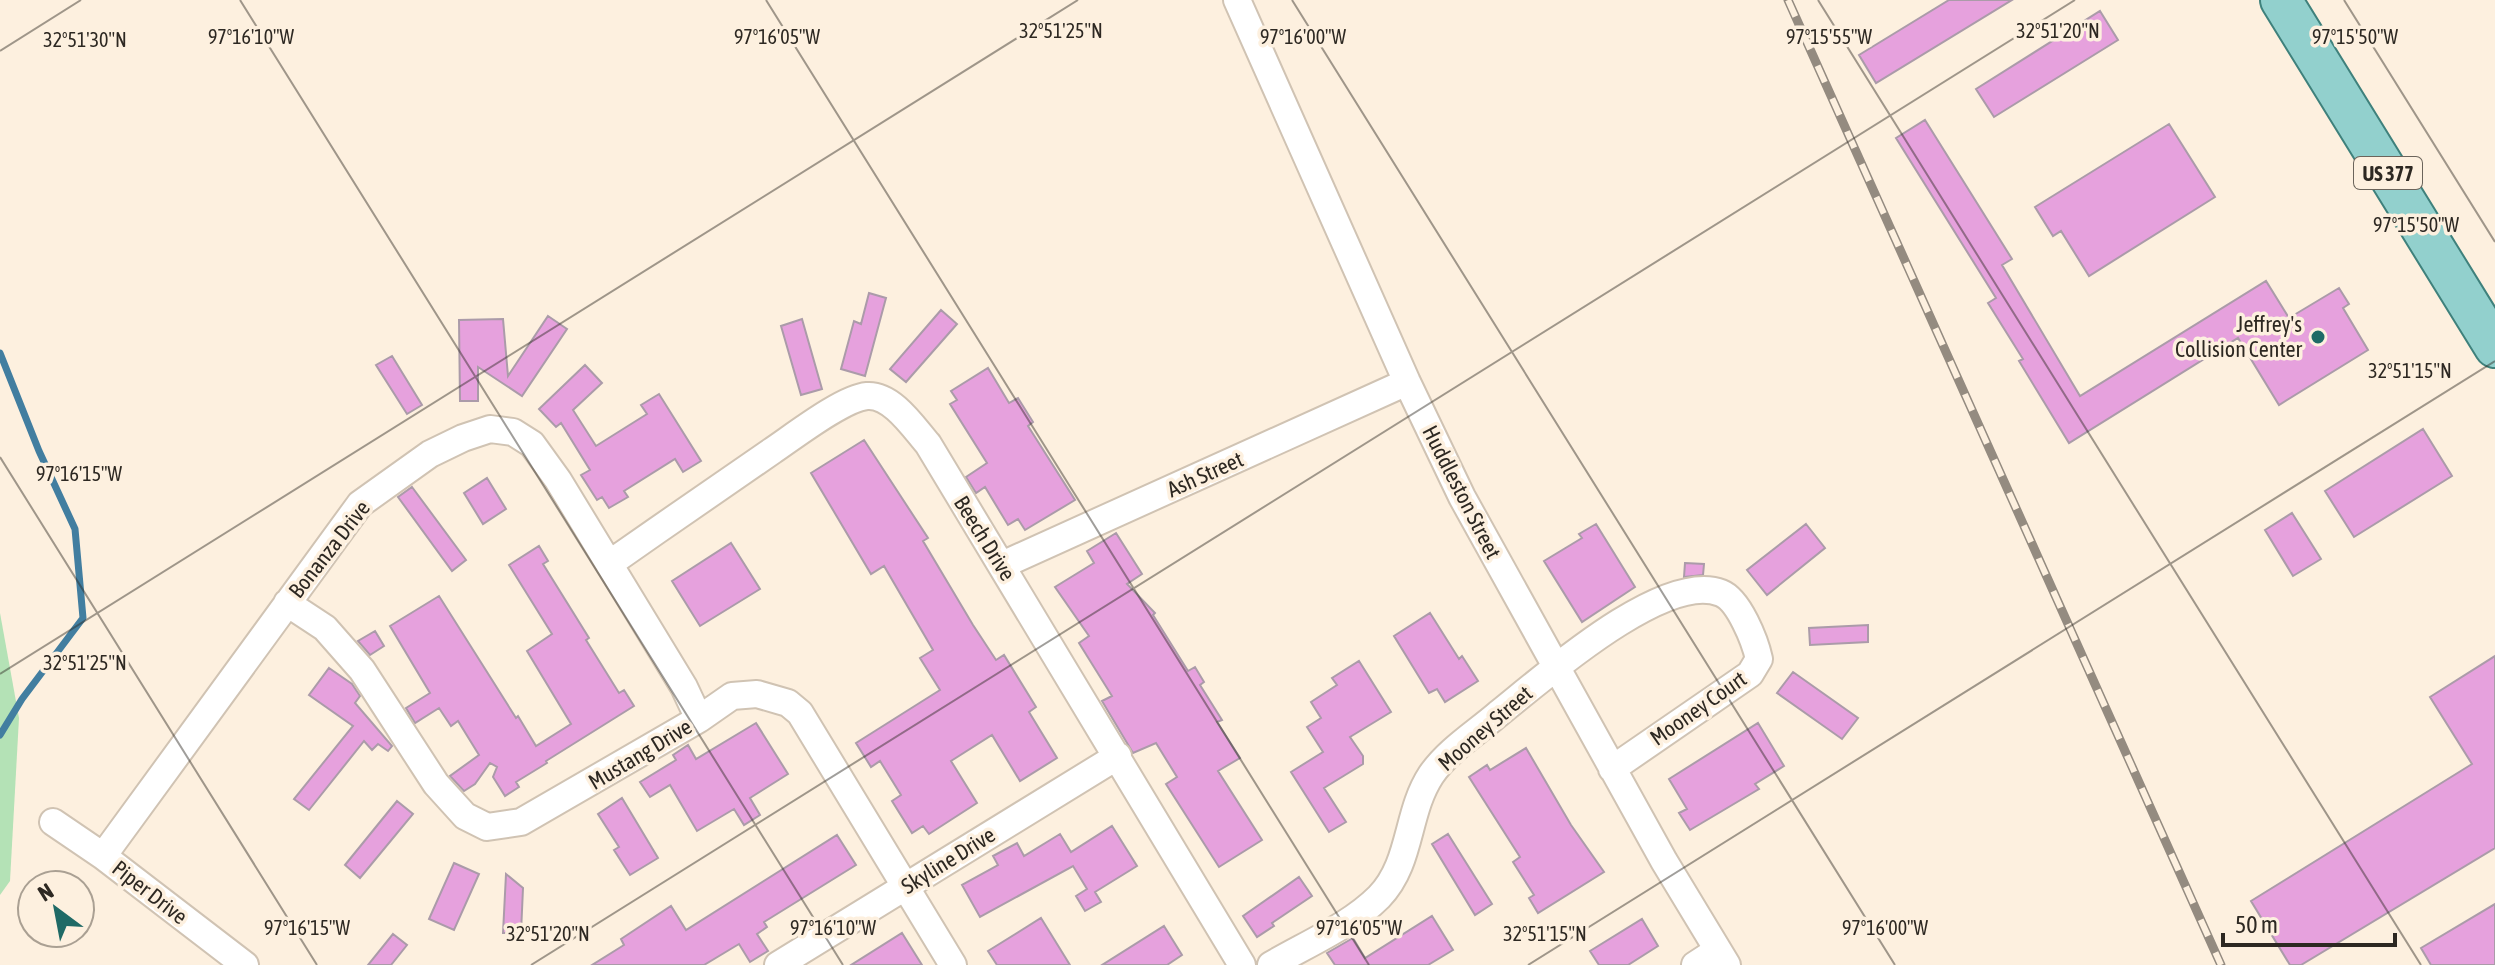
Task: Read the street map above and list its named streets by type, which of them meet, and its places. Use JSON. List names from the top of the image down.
{
  "streets": {
    "main road": ["US 377"],
    "street": [
      "Ash Street",
      "Huddleston Street",
      "Beech Drive",
      "Bonanza Drive",
      "Mooney Court",
      "Mooney Street",
      "Mustang Drive",
      "Skyline Drive",
      "Piper Drive"
    ]
  },
  "crossings": [
    ["Ash Street", "Huddleston Street"],
    ["Ash Street", "Beech Drive"],
    ["Huddleston Street", "Mooney Court"],
    ["Huddleston Street", "Mooney Street"],
    ["Beech Drive", "Bonanza Drive"],
    ["Beech Drive", "Skyline Drive"],
    ["Bonanza Drive", "Mustang Drive"],
    ["Bonanza Drive", "Piper Drive"],
    ["Mooney Court", "Mooney Street"],
    ["Mustang Drive", "Skyline Drive"]
  ],
  "places": ["Jeffrey's Collision Center"],
  "scale_bar": "50 m",
  "north": "top left",
  "coordinates": [
    "32°51'25\"N",
    "32°51'20\"N",
    "97°16'05\"W",
    "97°16'00\"W",
    "97°15'55\"W",
    "97°16'10\"W",
    "97°15'50\"W",
    "32°51'30\"N",
    "32°51'15\"N",
    "97°16'15\"W"
  ]
}
